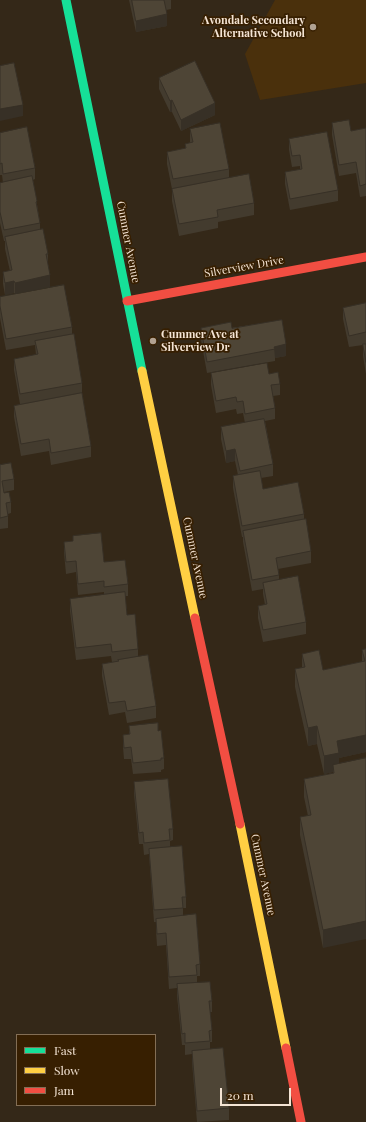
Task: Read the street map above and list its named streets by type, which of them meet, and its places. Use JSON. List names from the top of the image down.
{
  "streets": {
    "street": ["Cummer Avenue", "Silverview Drive"]
  },
  "crossings": [
    ["Cummer Avenue", "Silverview Drive"]
  ],
  "places": ["Avondale Secondary Alternative School", "Cummer Ave at Silverview Dr"],
  "legend": ["Fast", "Slow", "Jam"],
  "scale_bar": "20 m"
}
